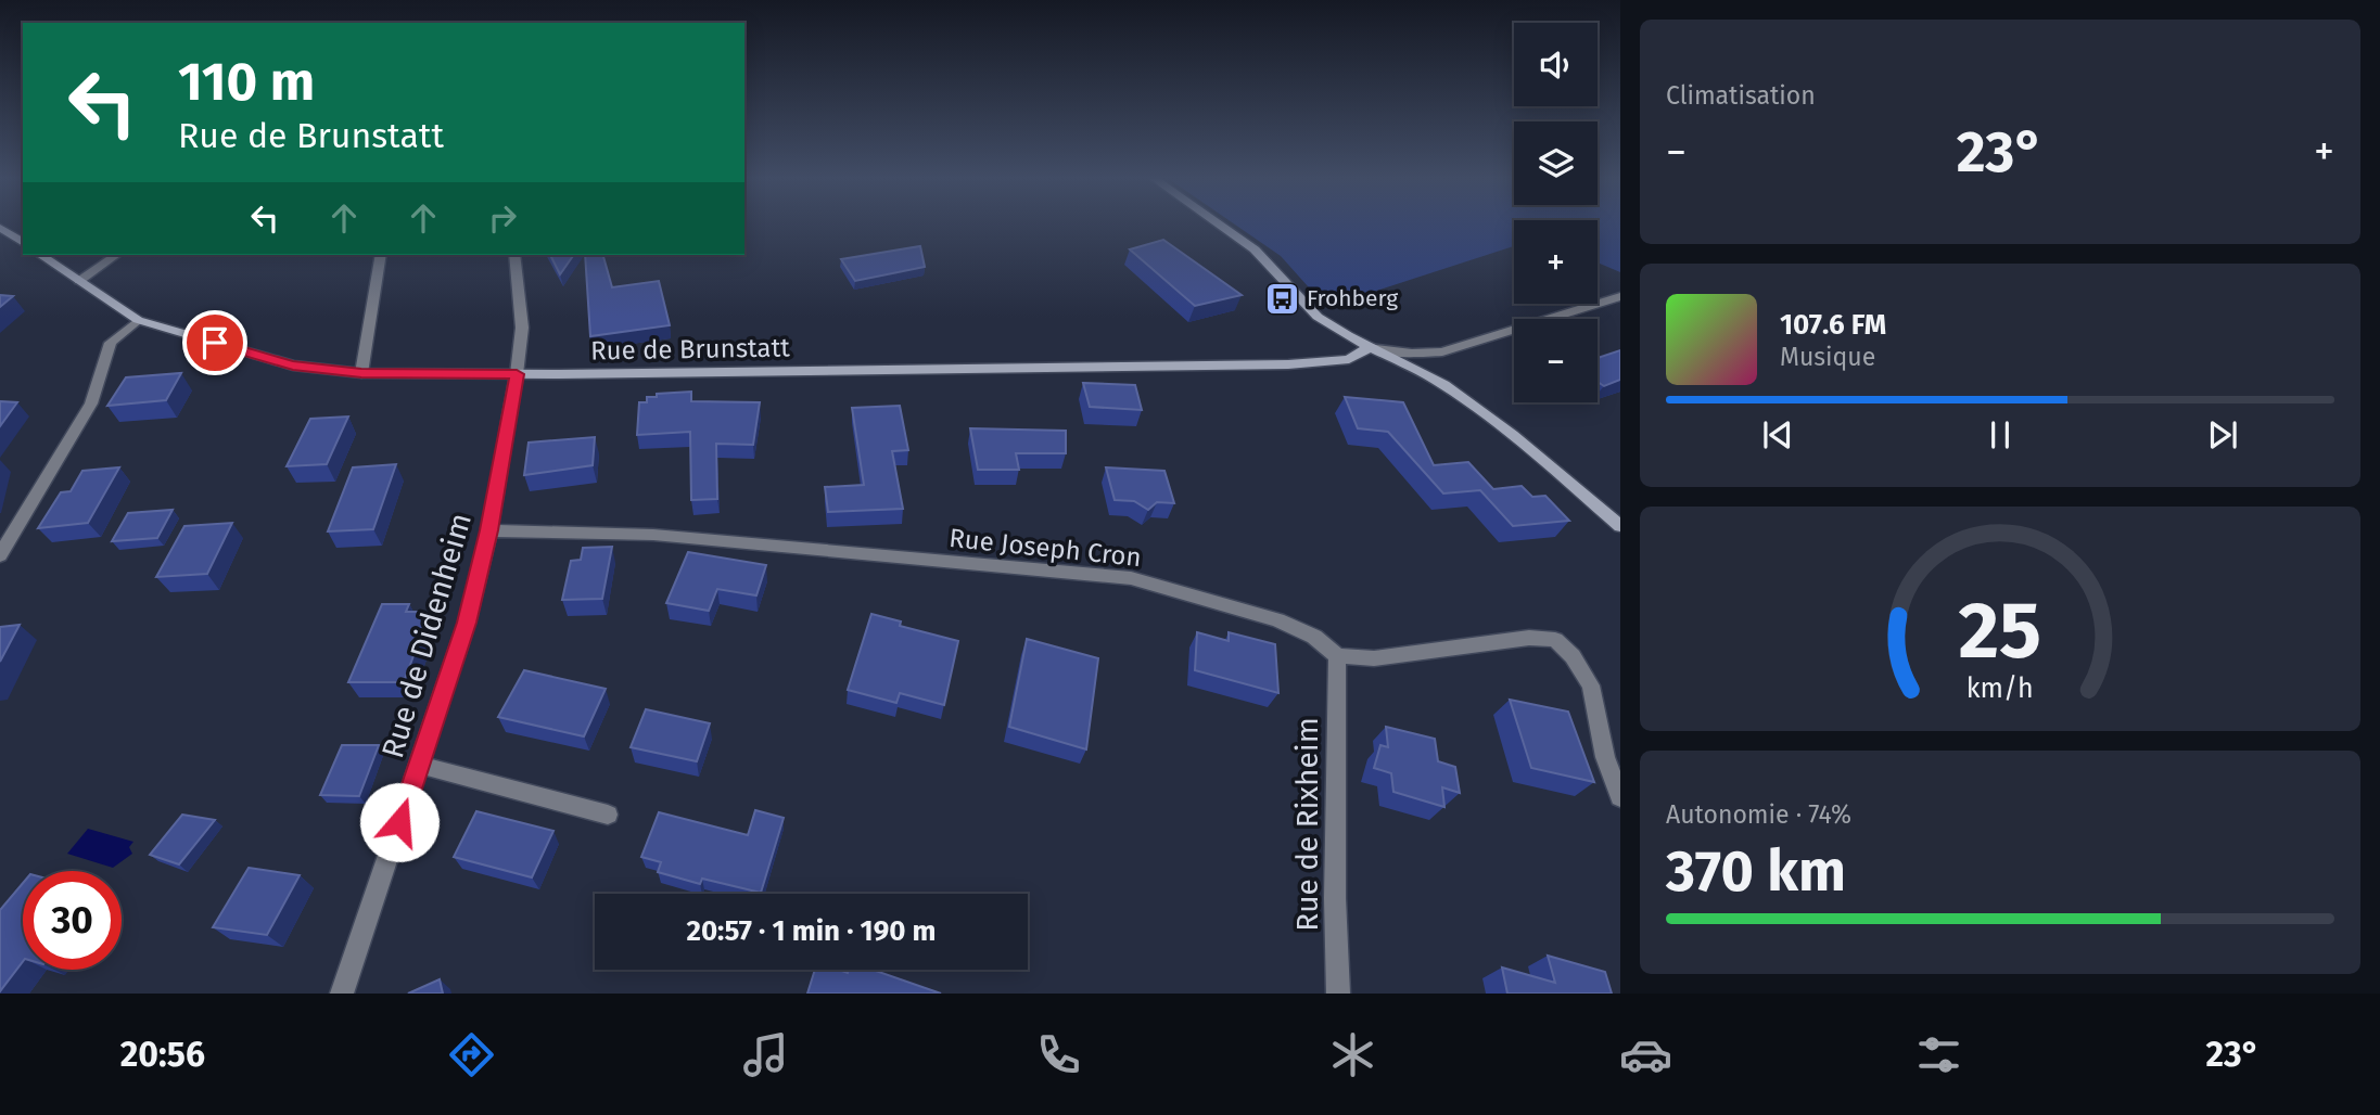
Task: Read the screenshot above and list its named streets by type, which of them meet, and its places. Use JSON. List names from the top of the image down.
{
  "streets": {
    "main road": ["Rue de Brunstatt"],
    "street": ["Rue Joseph Cron", "Rue de Didenheim", "Rue de Rixheim"]
  },
  "crossings": [
    ["Rue de Brunstatt", "Rue de Didenheim"],
    ["Rue Joseph Cron", "Rue de Didenheim"],
    ["Rue Joseph Cron", "Rue de Rixheim"]
  ],
  "places": {
    "bus stop": ["Frohberg"]
  },
  "page": {
    "tile": [
      "Climatisation",
      ["Autonomie · 74%", "370 km"]
    ],
    "map_buttons": ["+", "−"],
    "turn": ["110 m", "Rue de Brunstatt"],
    "heat": ["−", "23°", "+"],
    "song": ["107.6 FM", "Musique"],
    "limit": "30",
    "trip": "20:57 · 1 min · 190 m",
    "tabs": ["20:56", "23°"],
    "gauge": ["25", "km/h"]
  }
}
